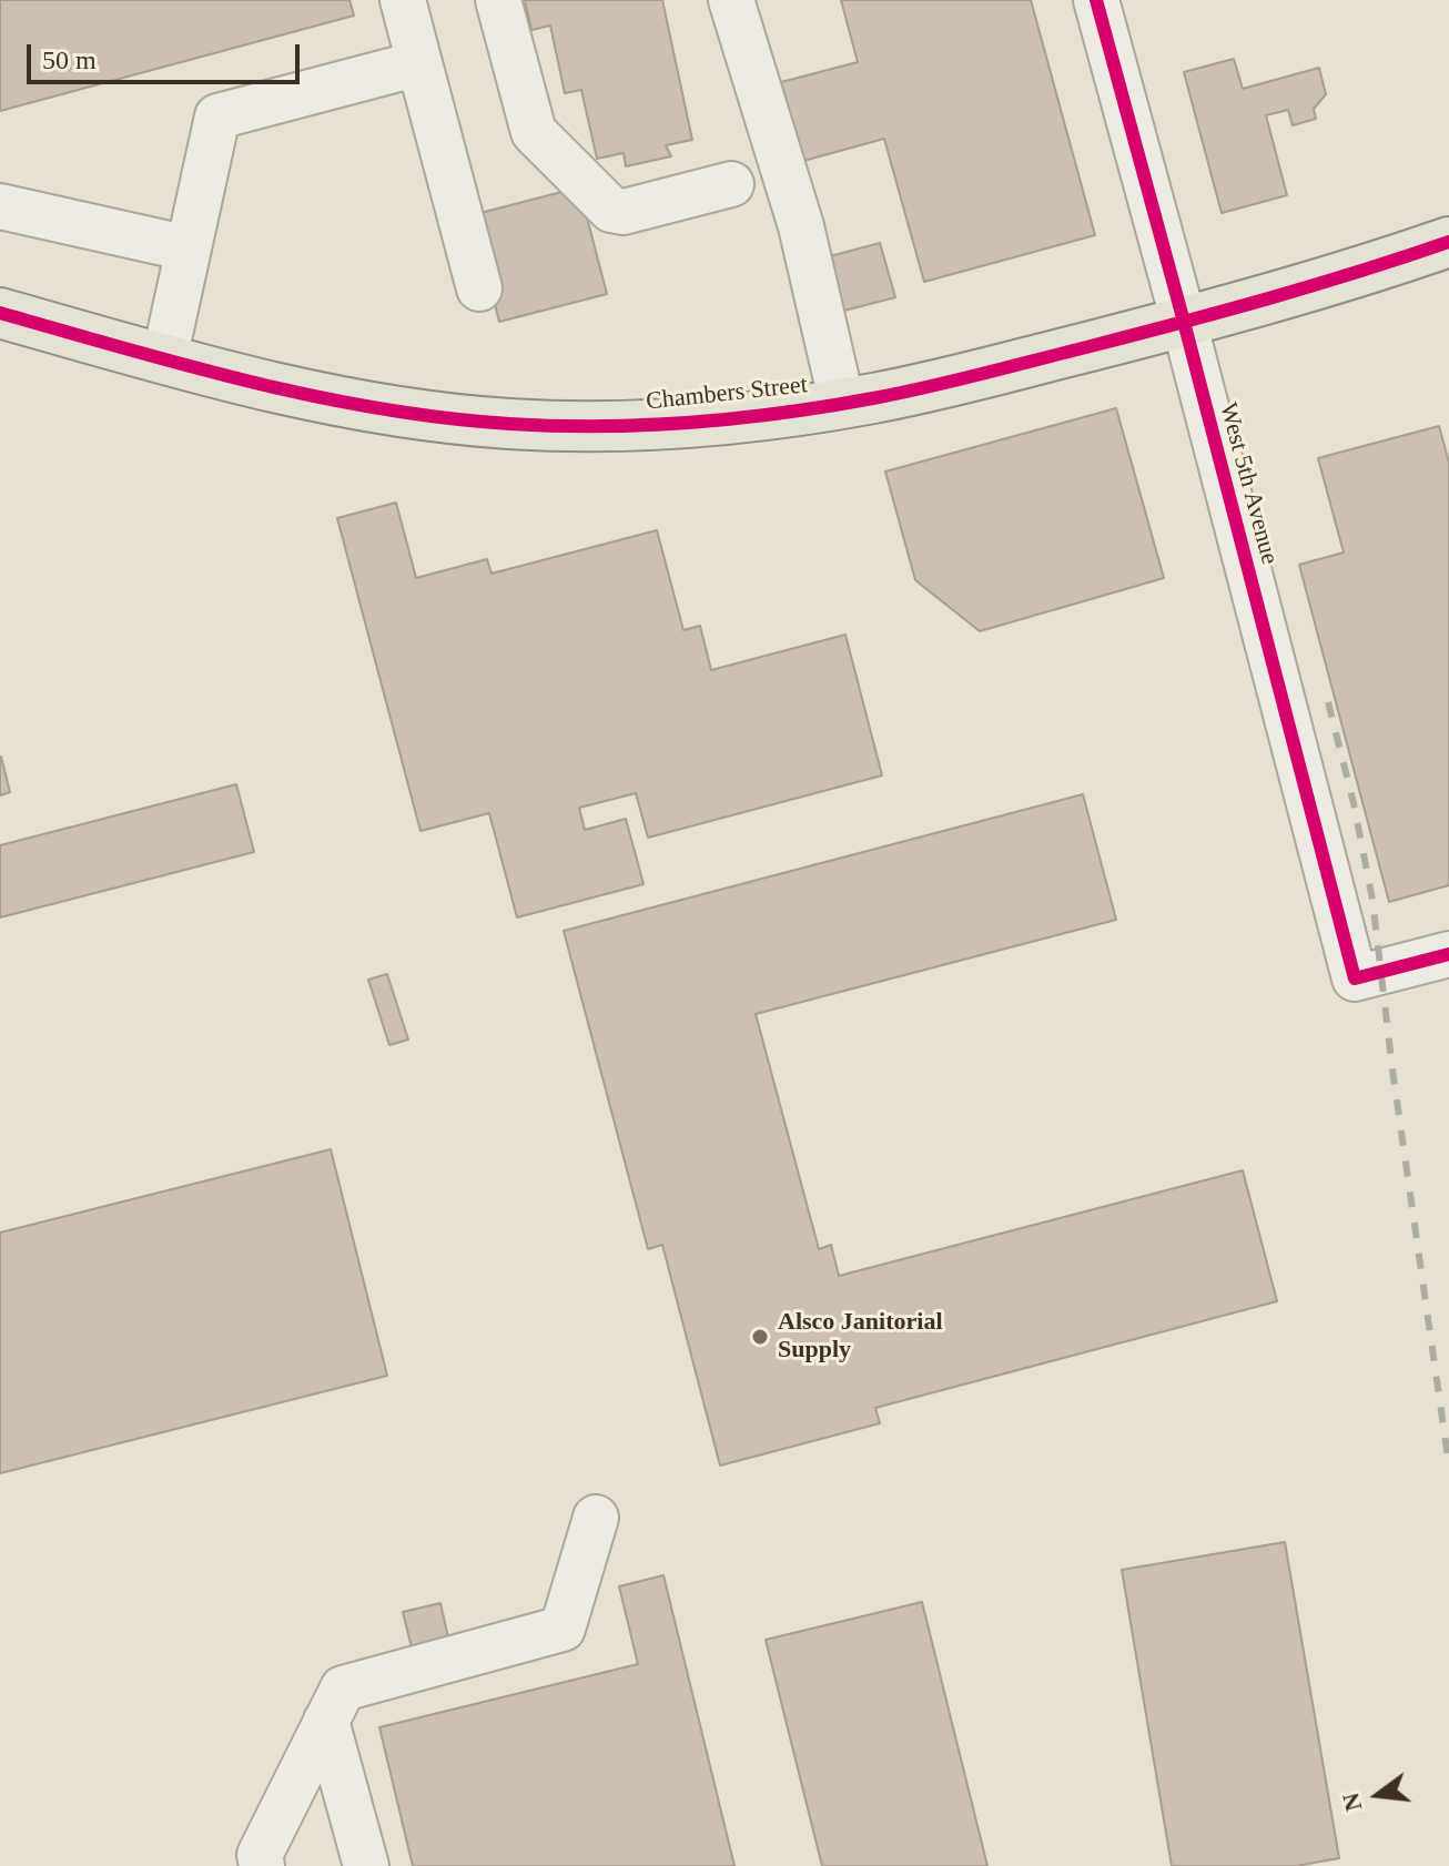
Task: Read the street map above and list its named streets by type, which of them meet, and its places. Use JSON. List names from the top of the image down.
{
  "streets": {
    "main road": ["Chambers Street"],
    "street": ["West 5th Avenue"]
  },
  "crossings": [
    ["Chambers Street", "West 5th Avenue"]
  ],
  "places": ["Alsco Janitorial Supply"],
  "scale_bar": "50 m",
  "north": "left"
}
